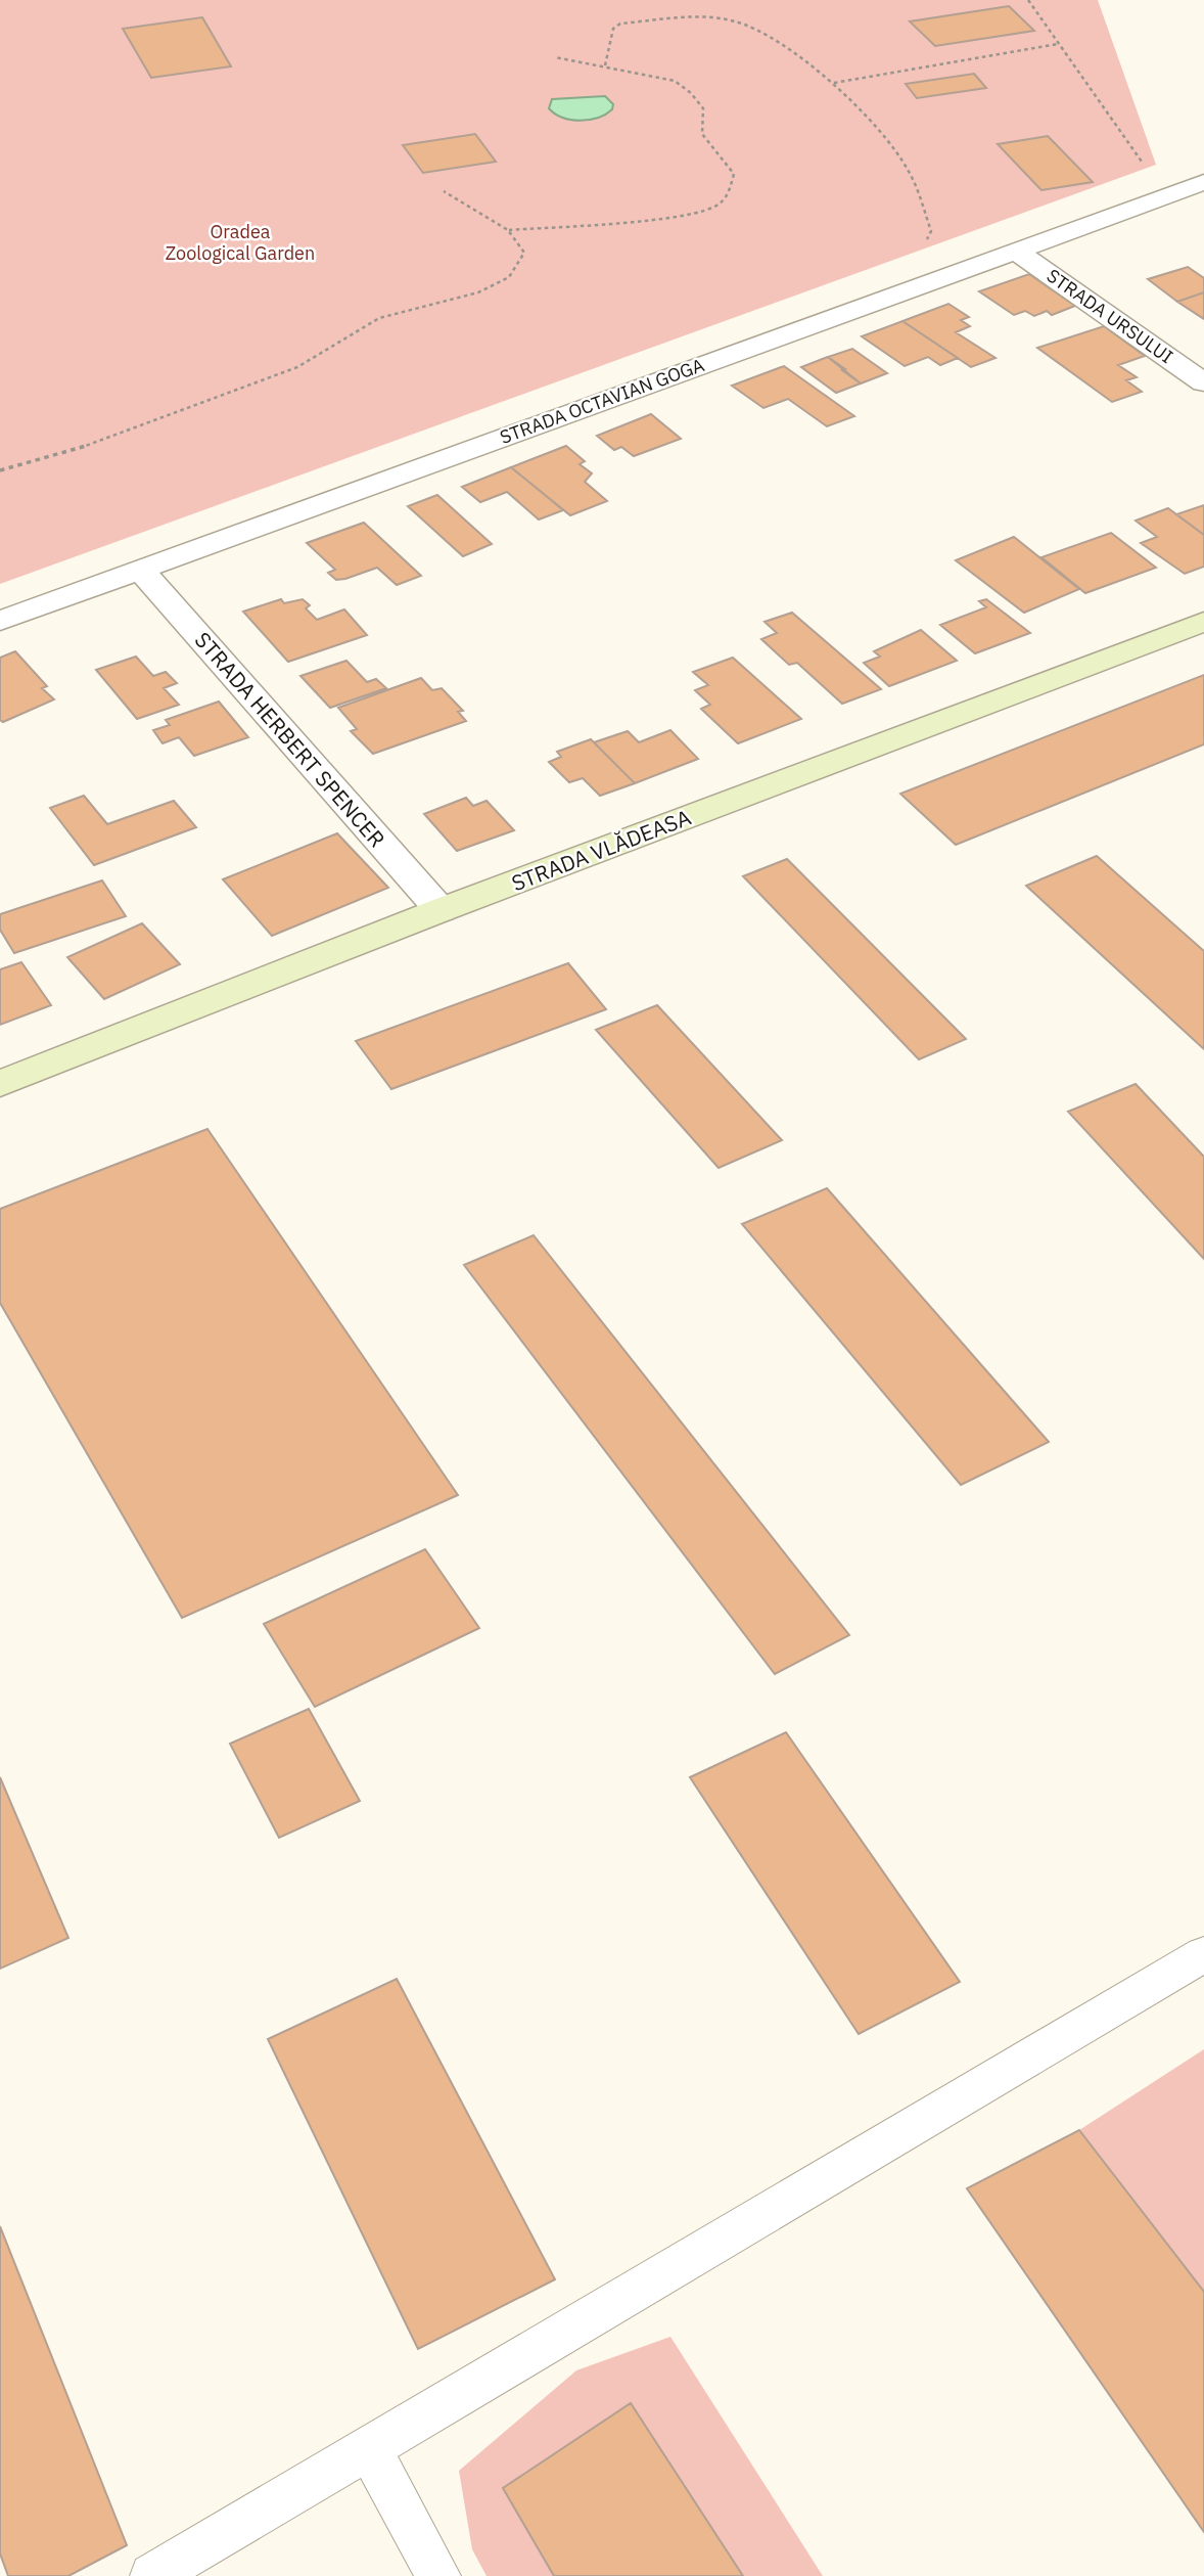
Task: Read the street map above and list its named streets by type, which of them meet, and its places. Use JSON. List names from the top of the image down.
{
  "streets": {
    "street": [
      "STRADA URSULUI",
      "STRADA OCTAVIAN GOGA",
      "STRADA HERBERT SPENCER",
      "STRADA VLĂDEASA"
    ]
  },
  "crossings": [
    ["STRADA URSULUI", "STRADA OCTAVIAN GOGA"],
    ["STRADA OCTAVIAN GOGA", "STRADA HERBERT SPENCER"],
    ["STRADA HERBERT SPENCER", "STRADA VLĂDEASA"]
  ],
  "parks": ["Oradea Zoological Garden"]
}
